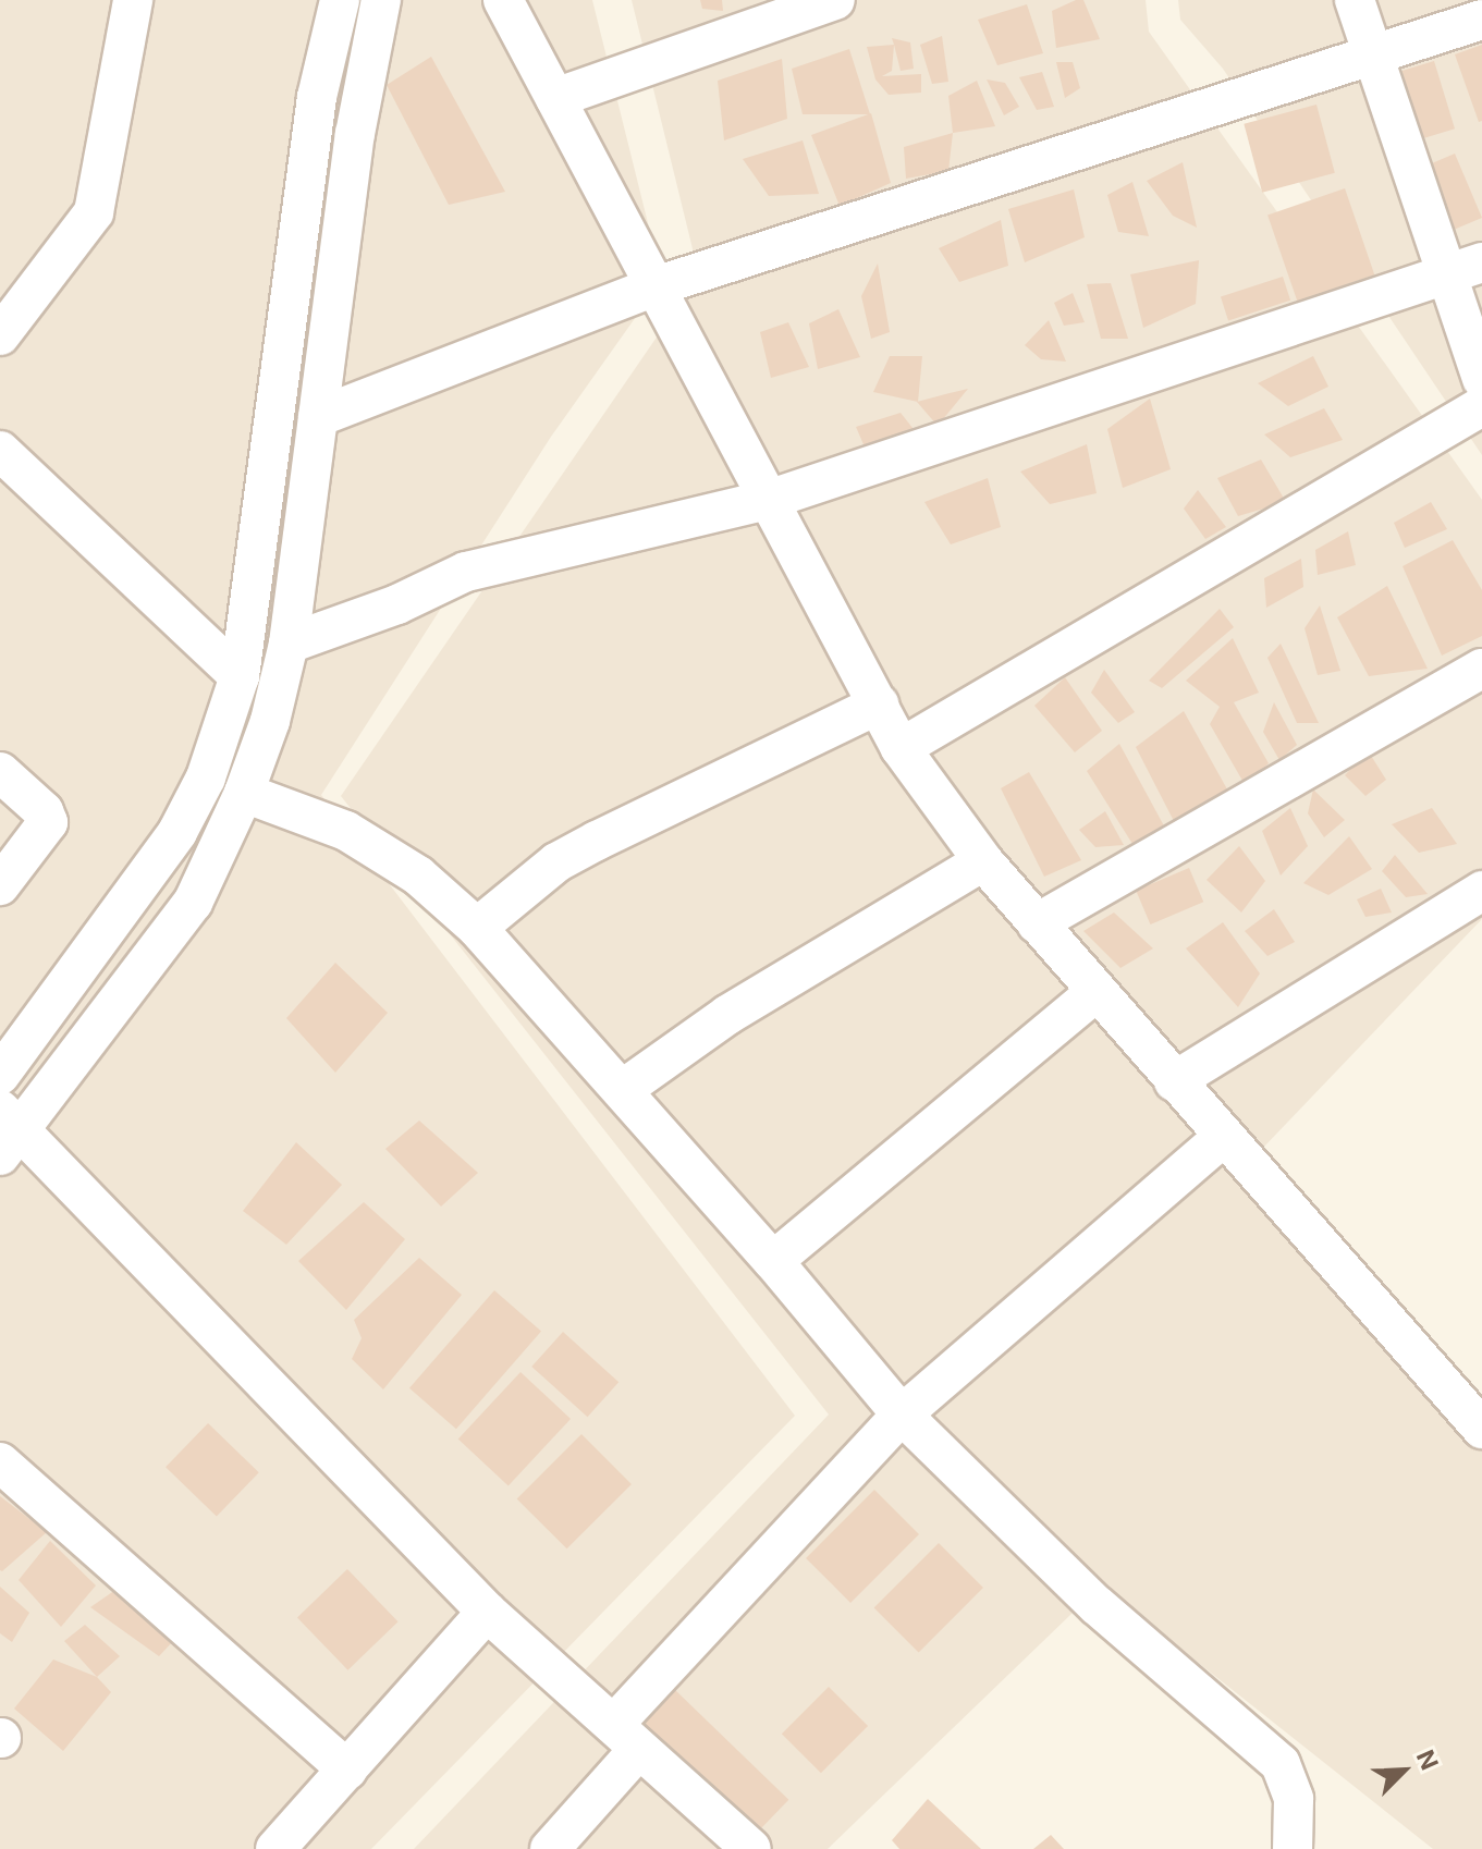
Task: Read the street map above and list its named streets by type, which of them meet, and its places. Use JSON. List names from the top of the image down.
{
  "north": "top right"
}
